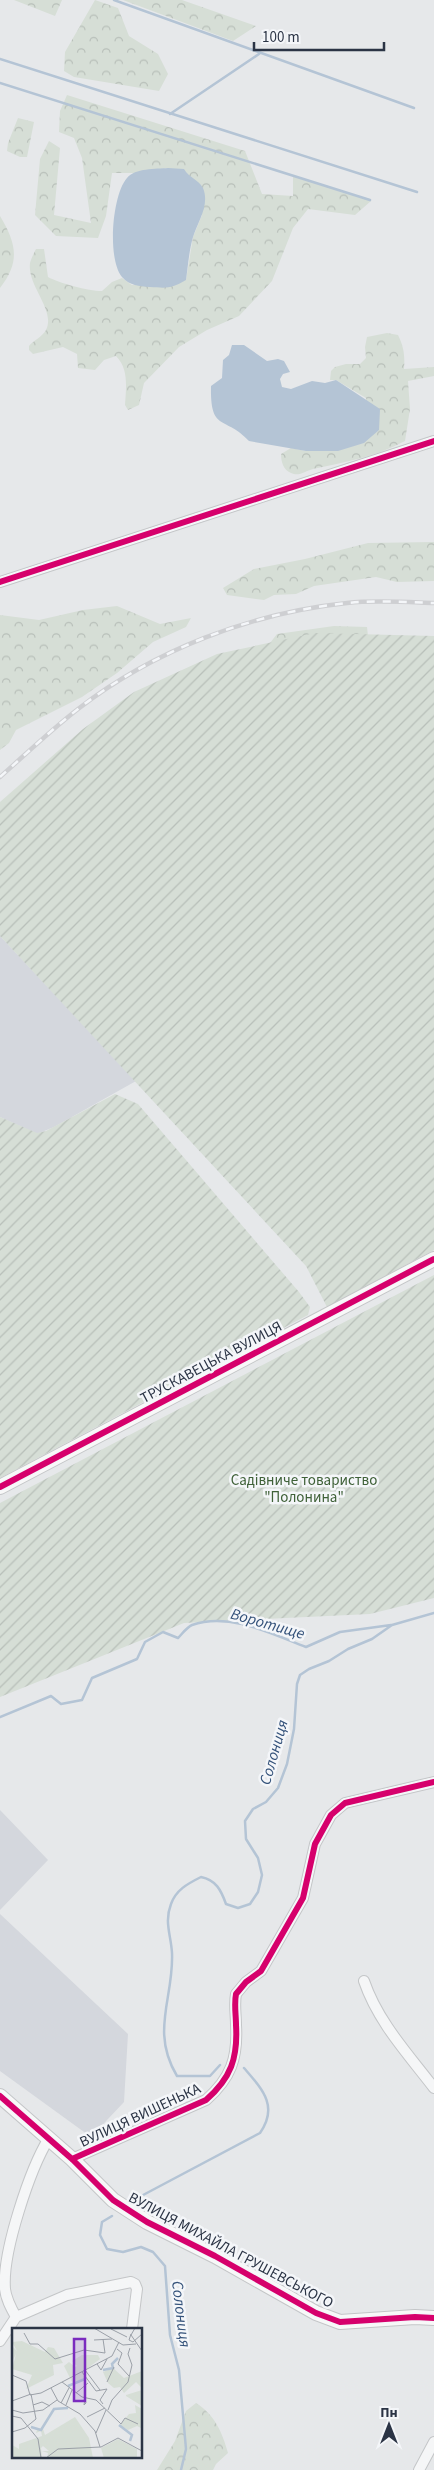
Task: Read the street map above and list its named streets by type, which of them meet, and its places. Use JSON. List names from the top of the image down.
{
  "streets": {
    "street": ["ТРУСКАВЕЦЬКА ВУЛИЦЯ", "ВУЛИЦЯ ВИШЕНЬКА", "ВУЛИЦЯ МИХАЙЛА ГРУШЕВСЬКОГО"]
  },
  "crossings": [
    ["ВУЛИЦЯ ВИШЕНЬКА", "ВУЛИЦЯ МИХАЙЛА ГРУШЕВСЬКОГО"]
  ],
  "water": ["Воротище", "Солониця"],
  "parks": ["Садівниче товариство \"Полонина\""],
  "scale_bar": "100 m",
  "north": "top"
}
